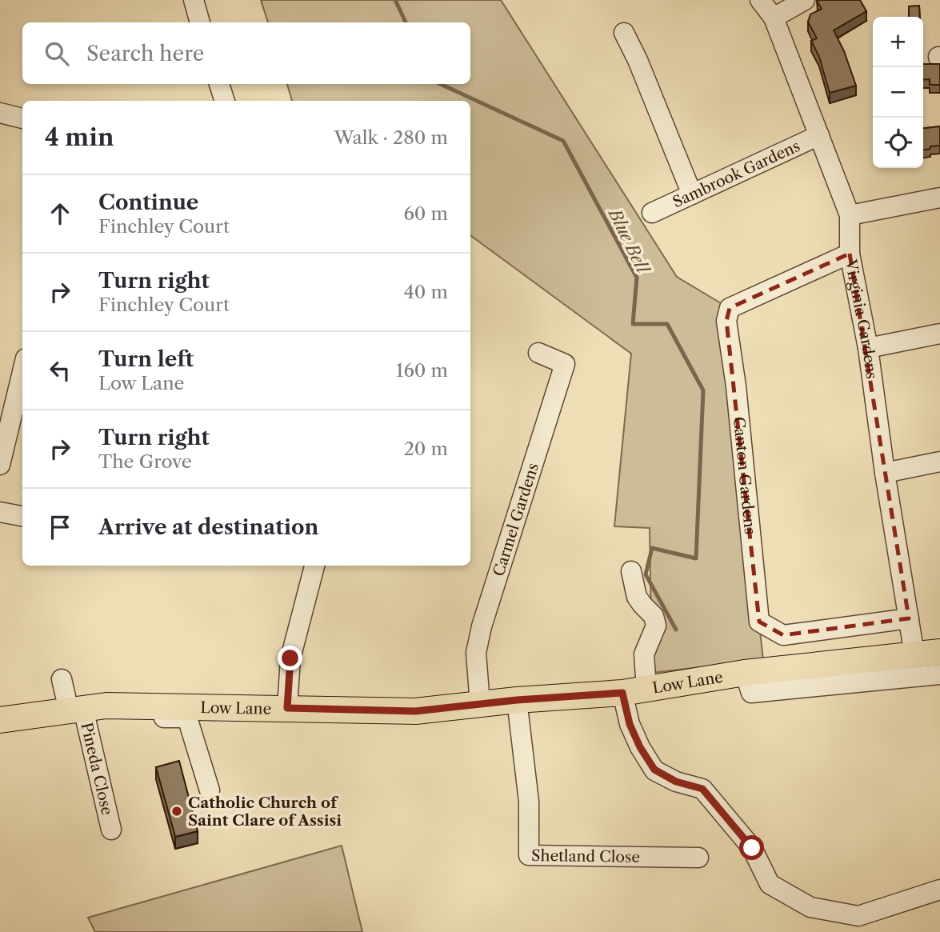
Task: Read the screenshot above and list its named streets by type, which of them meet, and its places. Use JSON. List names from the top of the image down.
{
  "streets": {
    "main road": ["Low Lane"],
    "street": [
      "Sambrook Gardens",
      "Virginia Gardens",
      "Canton Gardens",
      "Carmel Gardens",
      "Pineda Close",
      "Shetland Close"
    ]
  },
  "crossings": [
    ["Sambrook Gardens", "Virginia Gardens"],
    ["Virginia Gardens", "Canton Gardens"],
    ["Virginia Gardens", "Low Lane"],
    ["Carmel Gardens", "Low Lane"],
    ["Low Lane", "Pineda Close"],
    ["Low Lane", "Shetland Close"]
  ],
  "water": ["Blue Bell"],
  "places": ["Catholic Church of Saint Clare of Assisi"],
  "page": {
    "map_buttons": ["+", "−"],
    "search": "Search here",
    "heading": ["4 min", "Walk · 280 m"],
    "list": [
      ["Continue", "Finchley Court", "60 m"],
      ["Turn right", "Finchley Court", "40 m"],
      ["Turn left", "Low Lane", "160 m"],
      ["Turn right", "The Grove", "20 m"],
      "Arrive at destination"
    ]
  }
}
